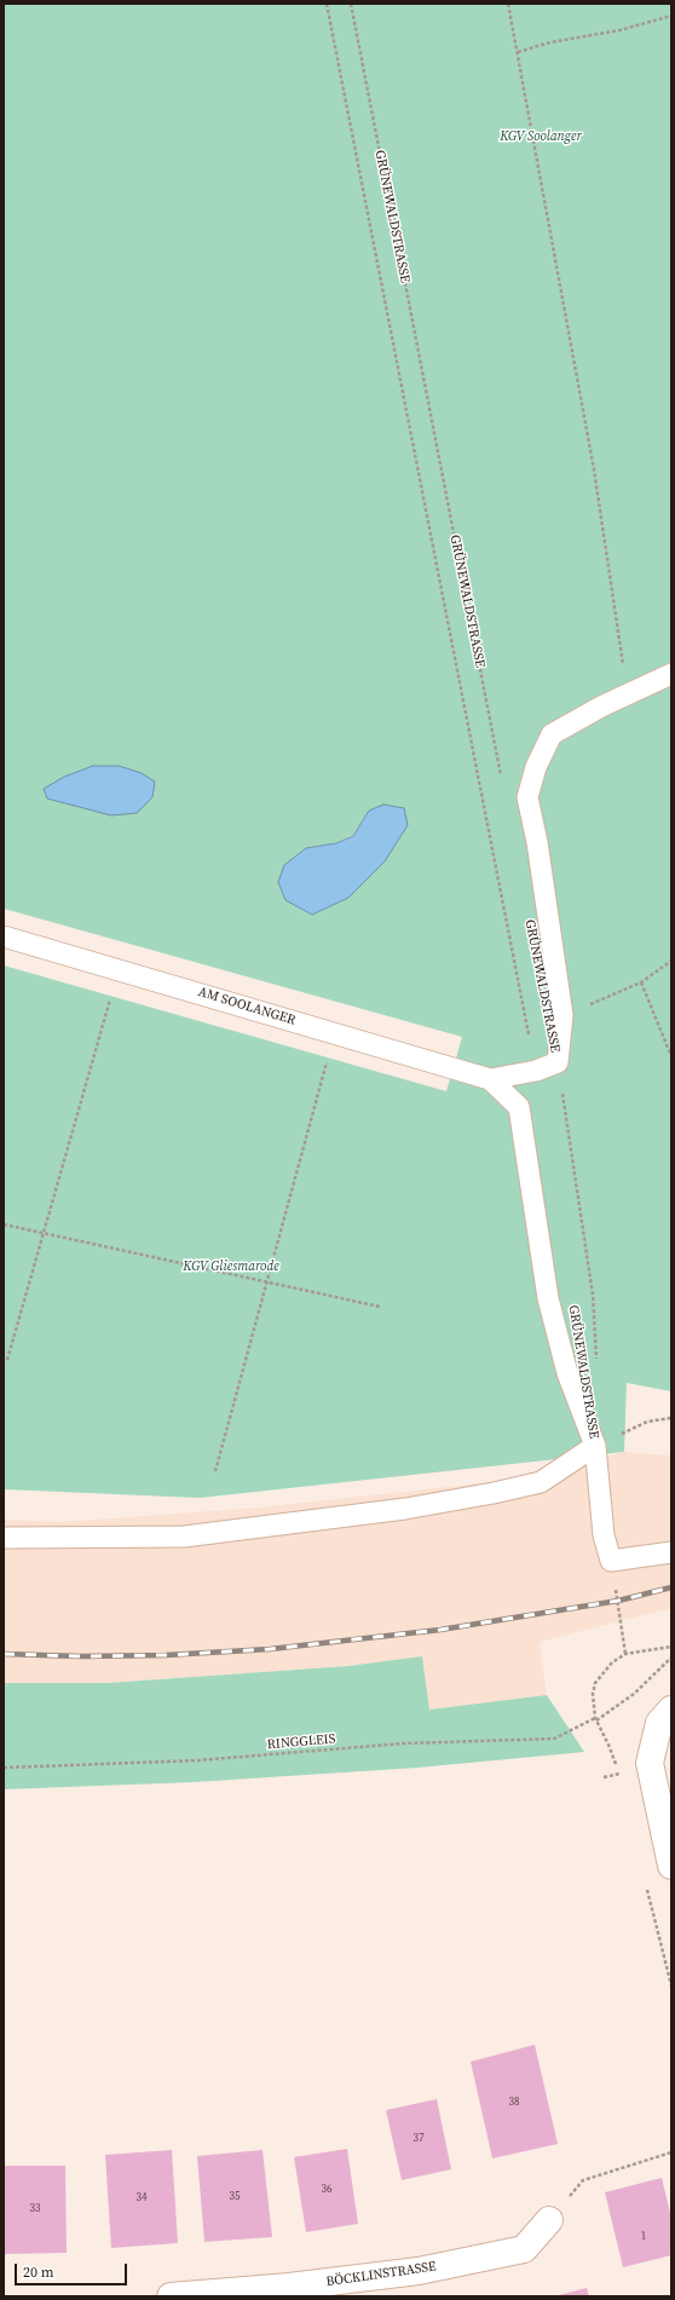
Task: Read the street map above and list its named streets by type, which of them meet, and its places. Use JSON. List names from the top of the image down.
{
  "streets": {
    "street": ["BÖCKLINSTRASSE"],
    "lane": ["AM SOOLANGER"],
    "path": ["GRÜNEWALDSTRASSE", "RINGGLEIS"]
  },
  "parks": ["KGV Soolanger", "KGV Gliesmarode"],
  "house_numbers": [
    "38",
    "37",
    "36",
    "35",
    "34",
    "33",
    "1"
  ],
  "scale_bar": "20 m"
}
